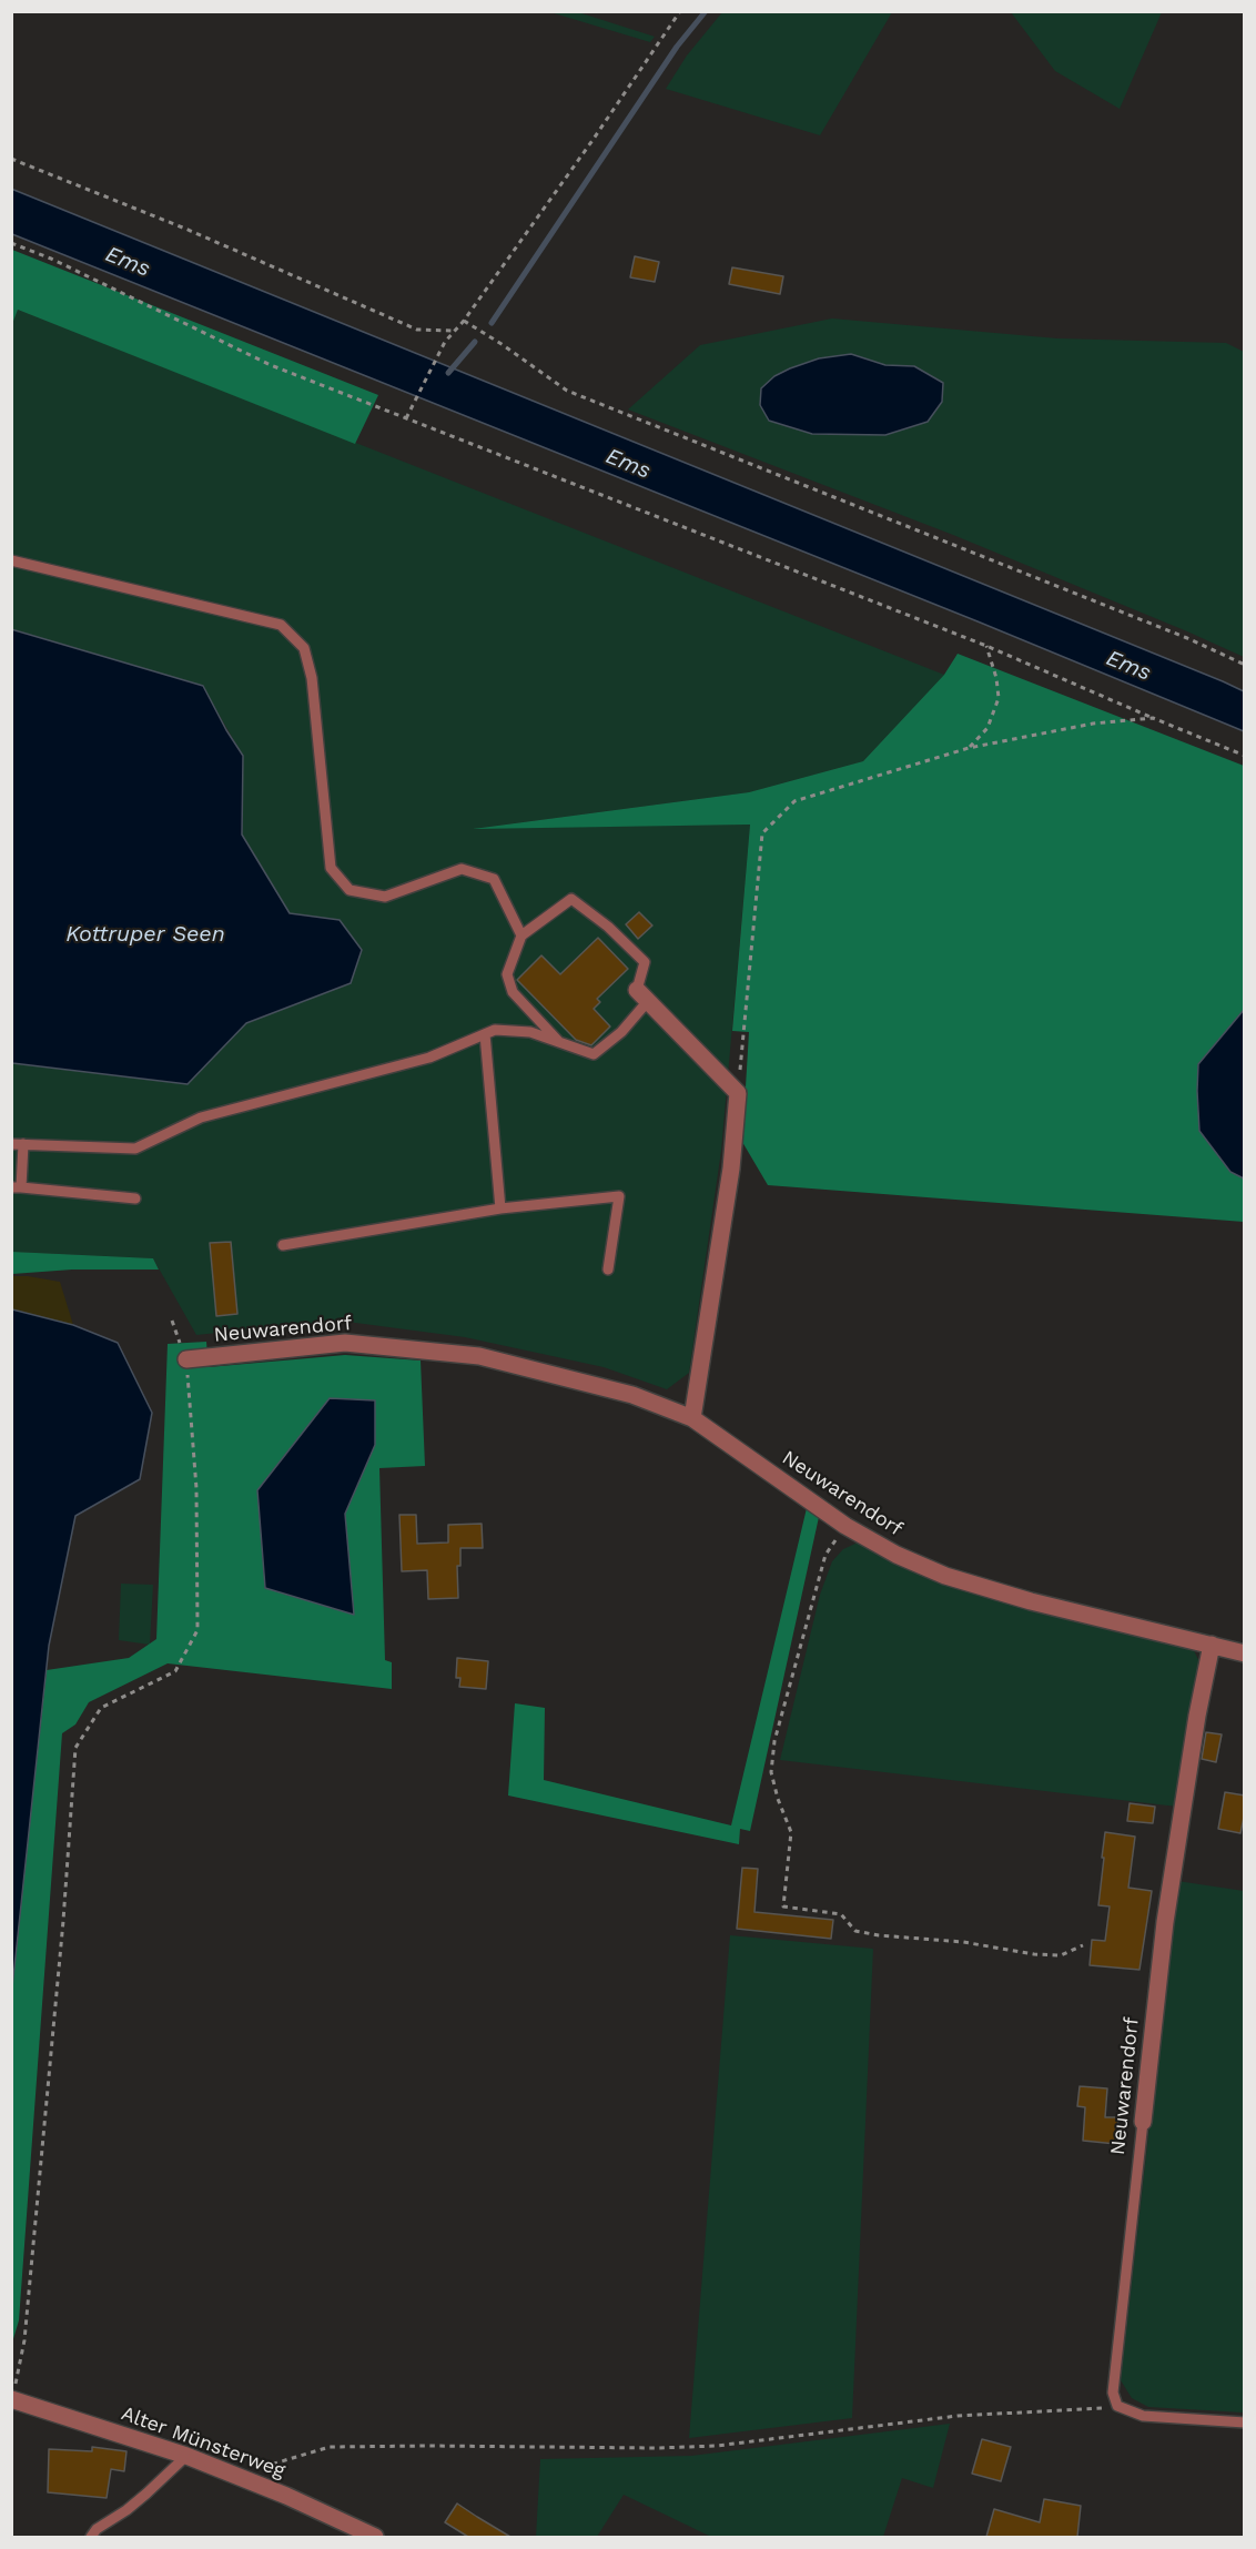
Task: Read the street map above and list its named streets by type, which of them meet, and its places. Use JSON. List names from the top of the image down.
{
  "streets": {
    "street": ["Neuwarendorf", "Alter Münsterweg"]
  },
  "water": ["Ems", "Kottruper Seen"]
}
